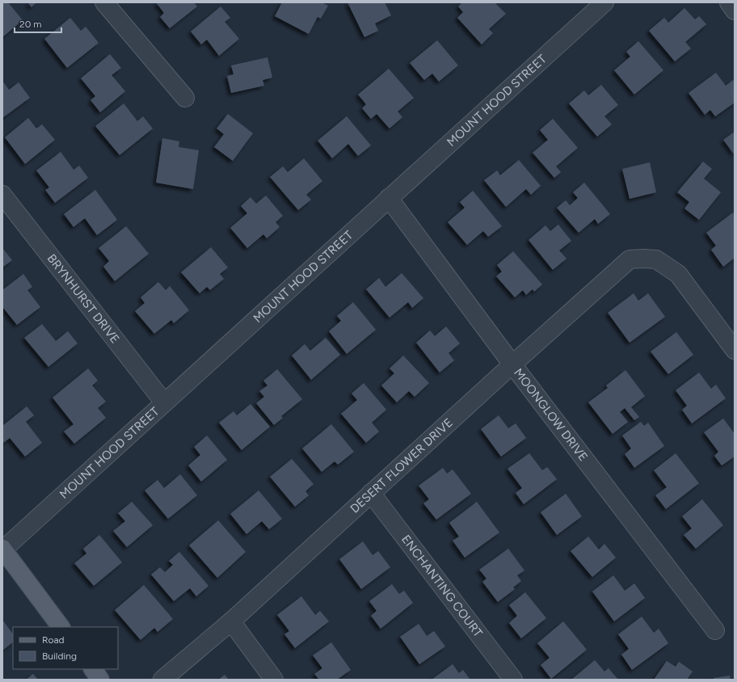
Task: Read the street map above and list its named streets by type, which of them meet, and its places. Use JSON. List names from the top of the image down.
{
  "streets": {
    "street": [
      "MOUNT HOOD STREET",
      "BRYNHURST DRIVE",
      "MOONGLOW DRIVE",
      "DESERT FLOWER DRIVE",
      "ENCHANTING COURT"
    ]
  },
  "crossings": [
    ["MOUNT HOOD STREET", "BRYNHURST DRIVE"],
    ["MOUNT HOOD STREET", "MOONGLOW DRIVE"],
    ["MOONGLOW DRIVE", "DESERT FLOWER DRIVE"],
    ["DESERT FLOWER DRIVE", "ENCHANTING COURT"]
  ],
  "legend": ["Road", "Building"],
  "scale_bar": "20 m"
}
